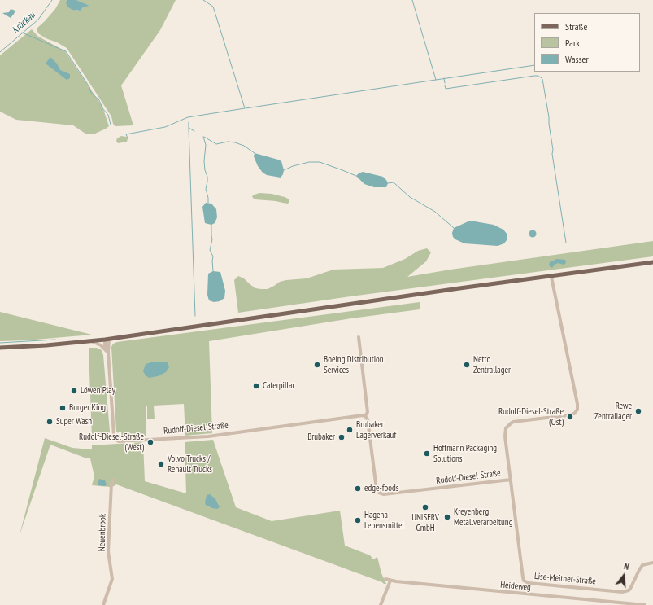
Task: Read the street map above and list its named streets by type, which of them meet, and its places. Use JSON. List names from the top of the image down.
{
  "streets": {
    "street": [
      "Rudolf-Diesel-Straße",
      "Neuenbrook",
      "Lise-Meitner-Straße",
      "Heideweg"
    ]
  },
  "crossings": [
    ["Rudolf-Diesel-Straße", "Lise-Meitner-Straße"]
  ],
  "water": ["Krückau"],
  "places": [
    "Boeing Distribution Services",
    "Netto Zentrallager",
    "Caterpillar",
    "Löwen Play",
    "Burger King",
    "Rewe Zentrallager",
    "Rudolf-Diesel-Straße (Ost)",
    "Super Wash",
    "Brubaker Lagerverkauf",
    "Brubaker",
    "Rudolf-Diesel-Straße (West)",
    "Hoffmann Packaging Solutions",
    "Volvo Trucks / Renault Trucks",
    "edge-foods",
    "UNISERV GmbH",
    "Kreyenberg Metallverarbeitung",
    "Hagena Lebensmittel"
  ],
  "legend": ["Straße", "Park", "Wasser"],
  "north": "top"
}
